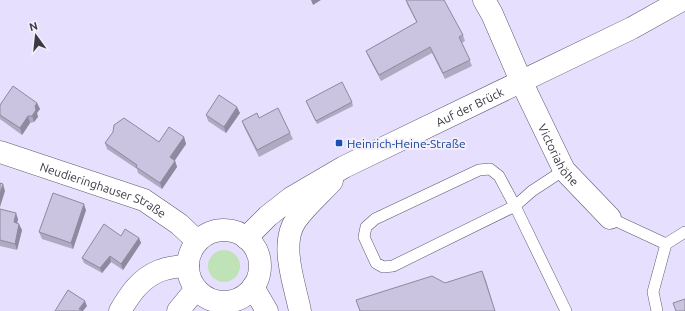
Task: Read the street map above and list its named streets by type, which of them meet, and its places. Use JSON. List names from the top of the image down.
{
  "streets": {
    "main road": ["Auf der Brück", "Victoriahöhe", "Neudieringhauser Straße"]
  },
  "crossings": [
    ["Auf der Brück", "Victoriahöhe"],
    ["Auf der Brück", "Neudieringhauser Straße"]
  ],
  "places": {
    "transit": ["Heinrich-Heine-Straße"]
  },
  "north": "top"
}
